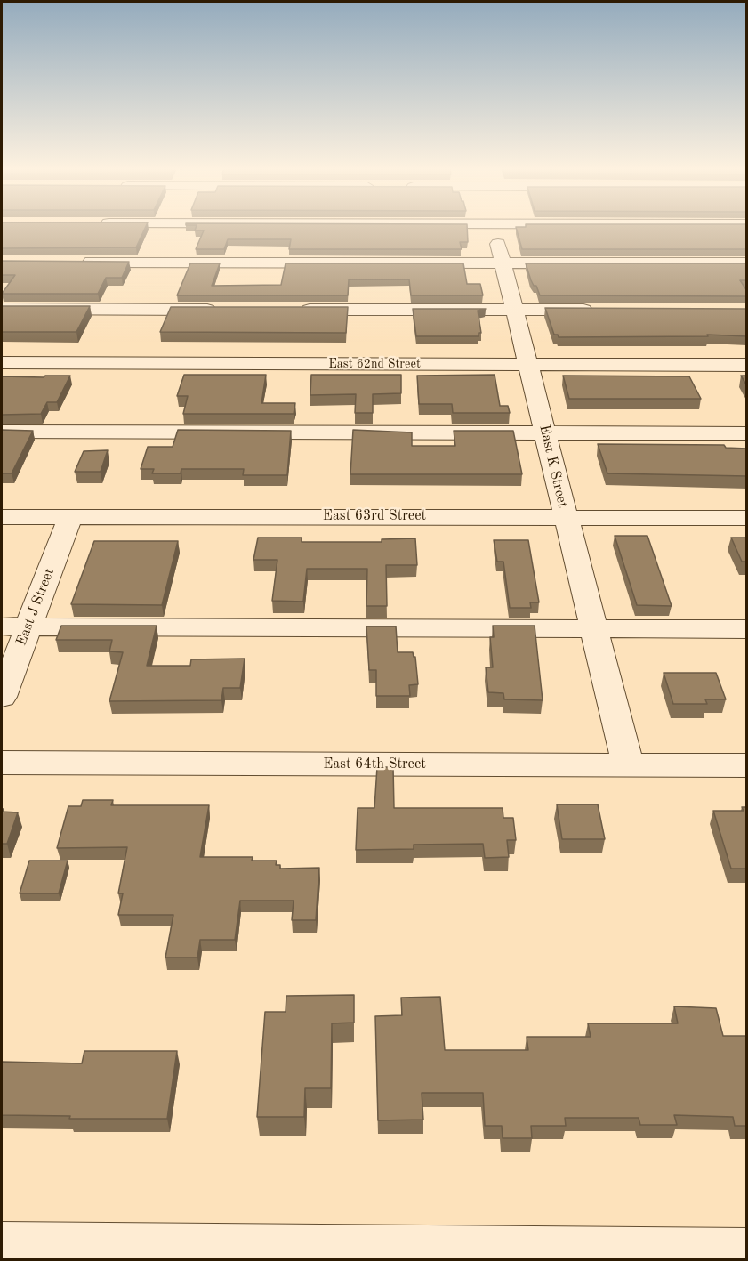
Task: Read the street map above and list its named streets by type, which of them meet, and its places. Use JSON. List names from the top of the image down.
{
  "streets": {
    "street": [
      "East 62nd Street",
      "East K Street",
      "East 63rd Street",
      "East J Street",
      "East 64th Street"
    ]
  },
  "crossings": [
    ["East 62nd Street", "East K Street"],
    ["East K Street", "East 63rd Street"],
    ["East K Street", "East 64th Street"],
    ["East 63rd Street", "East J Street"]
  ]
}
